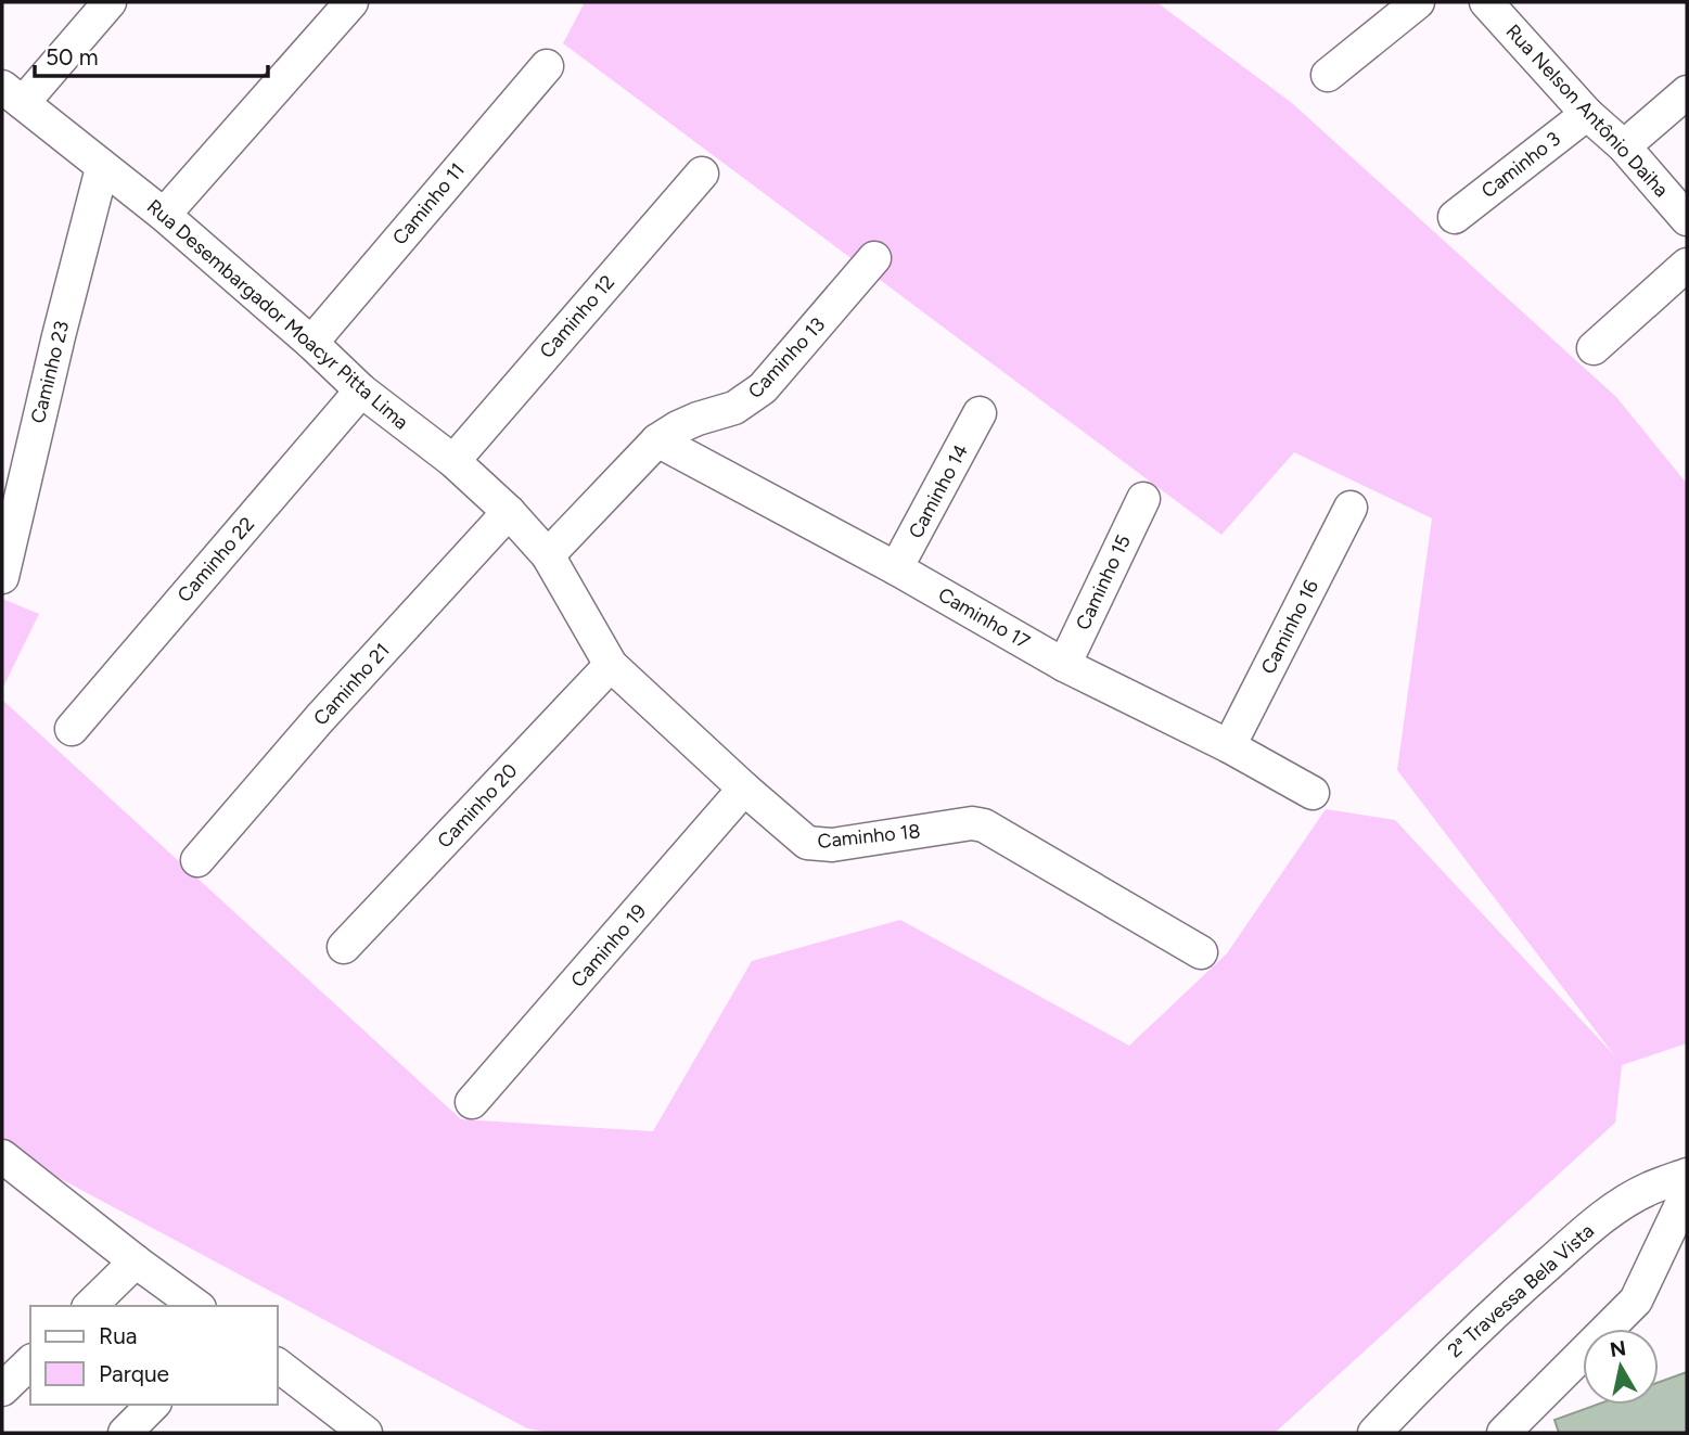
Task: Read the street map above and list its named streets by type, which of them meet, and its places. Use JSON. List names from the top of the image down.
{
  "streets": {
    "street": [
      "Rua Nelson Antônio Daiha",
      "Caminho 3",
      "Caminho 11",
      "Rua Desembargador Moacyr Pitta Lima",
      "Caminho 12",
      "Caminho 13",
      "Caminho 23",
      "Caminho 14",
      "Caminho 22",
      "Caminho 15",
      "Caminho 17",
      "Caminho 16",
      "Caminho 21",
      "Caminho 20",
      "Caminho 18",
      "Caminho 19",
      "2ª Travessa Bela Vista"
    ]
  },
  "crossings": [
    ["Rua Nelson Antônio Daiha", "Caminho 3"],
    ["Caminho 11", "Rua Desembargador Moacyr Pitta Lima"],
    ["Rua Desembargador Moacyr Pitta Lima", "Caminho 12"],
    ["Rua Desembargador Moacyr Pitta Lima", "Caminho 13"],
    ["Rua Desembargador Moacyr Pitta Lima", "Caminho 23"],
    ["Rua Desembargador Moacyr Pitta Lima", "Caminho 22"],
    ["Rua Desembargador Moacyr Pitta Lima", "Caminho 21"],
    ["Rua Desembargador Moacyr Pitta Lima", "Caminho 18"],
    ["Caminho 13", "Caminho 17"],
    ["Caminho 14", "Caminho 17"],
    ["Caminho 15", "Caminho 17"],
    ["Caminho 17", "Caminho 16"],
    ["Caminho 20", "Caminho 18"],
    ["Caminho 18", "Caminho 19"]
  ],
  "legend": ["Rua", "Parque"],
  "scale_bar": "50 m",
  "north": "top"
}
